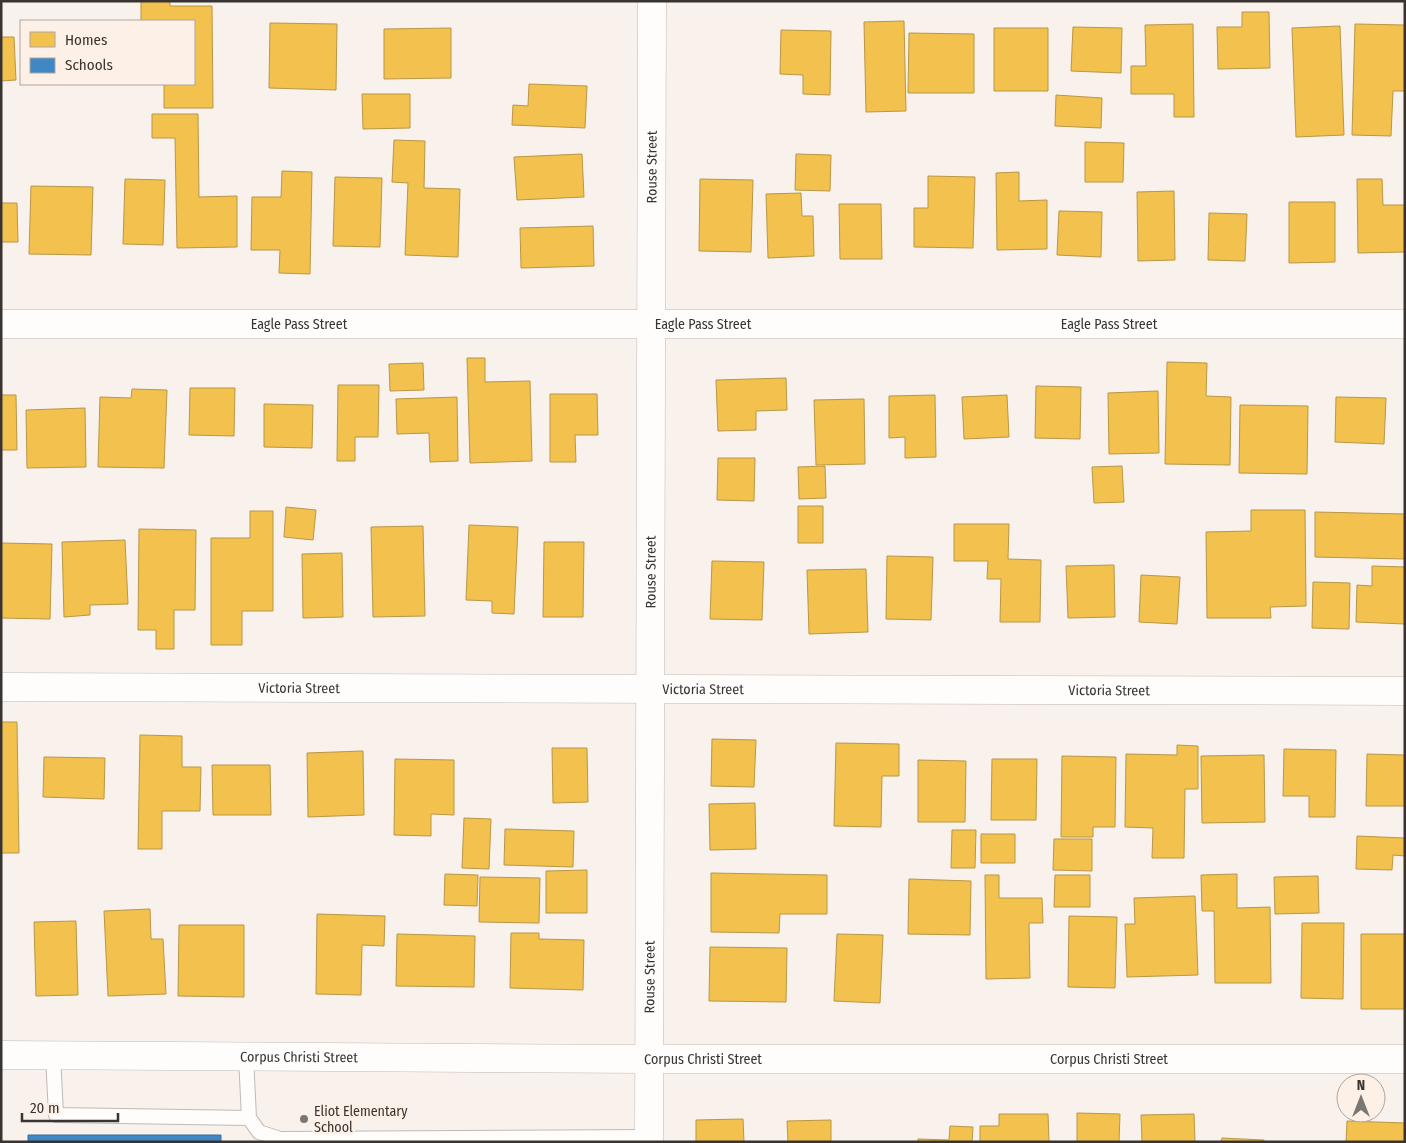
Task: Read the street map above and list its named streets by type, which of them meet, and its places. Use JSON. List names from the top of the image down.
{
  "streets": {
    "street": [
      "Rouse Street",
      "Eagle Pass Street",
      "Victoria Street",
      "Corpus Christi Street"
    ]
  },
  "crossings": [
    ["Rouse Street", "Eagle Pass Street"],
    ["Rouse Street", "Victoria Street"],
    ["Rouse Street", "Corpus Christi Street"]
  ],
  "places": ["Eliot Elementary School"],
  "legend": ["Homes", "Schools"],
  "scale_bar": "20 m",
  "north": "top"
}
